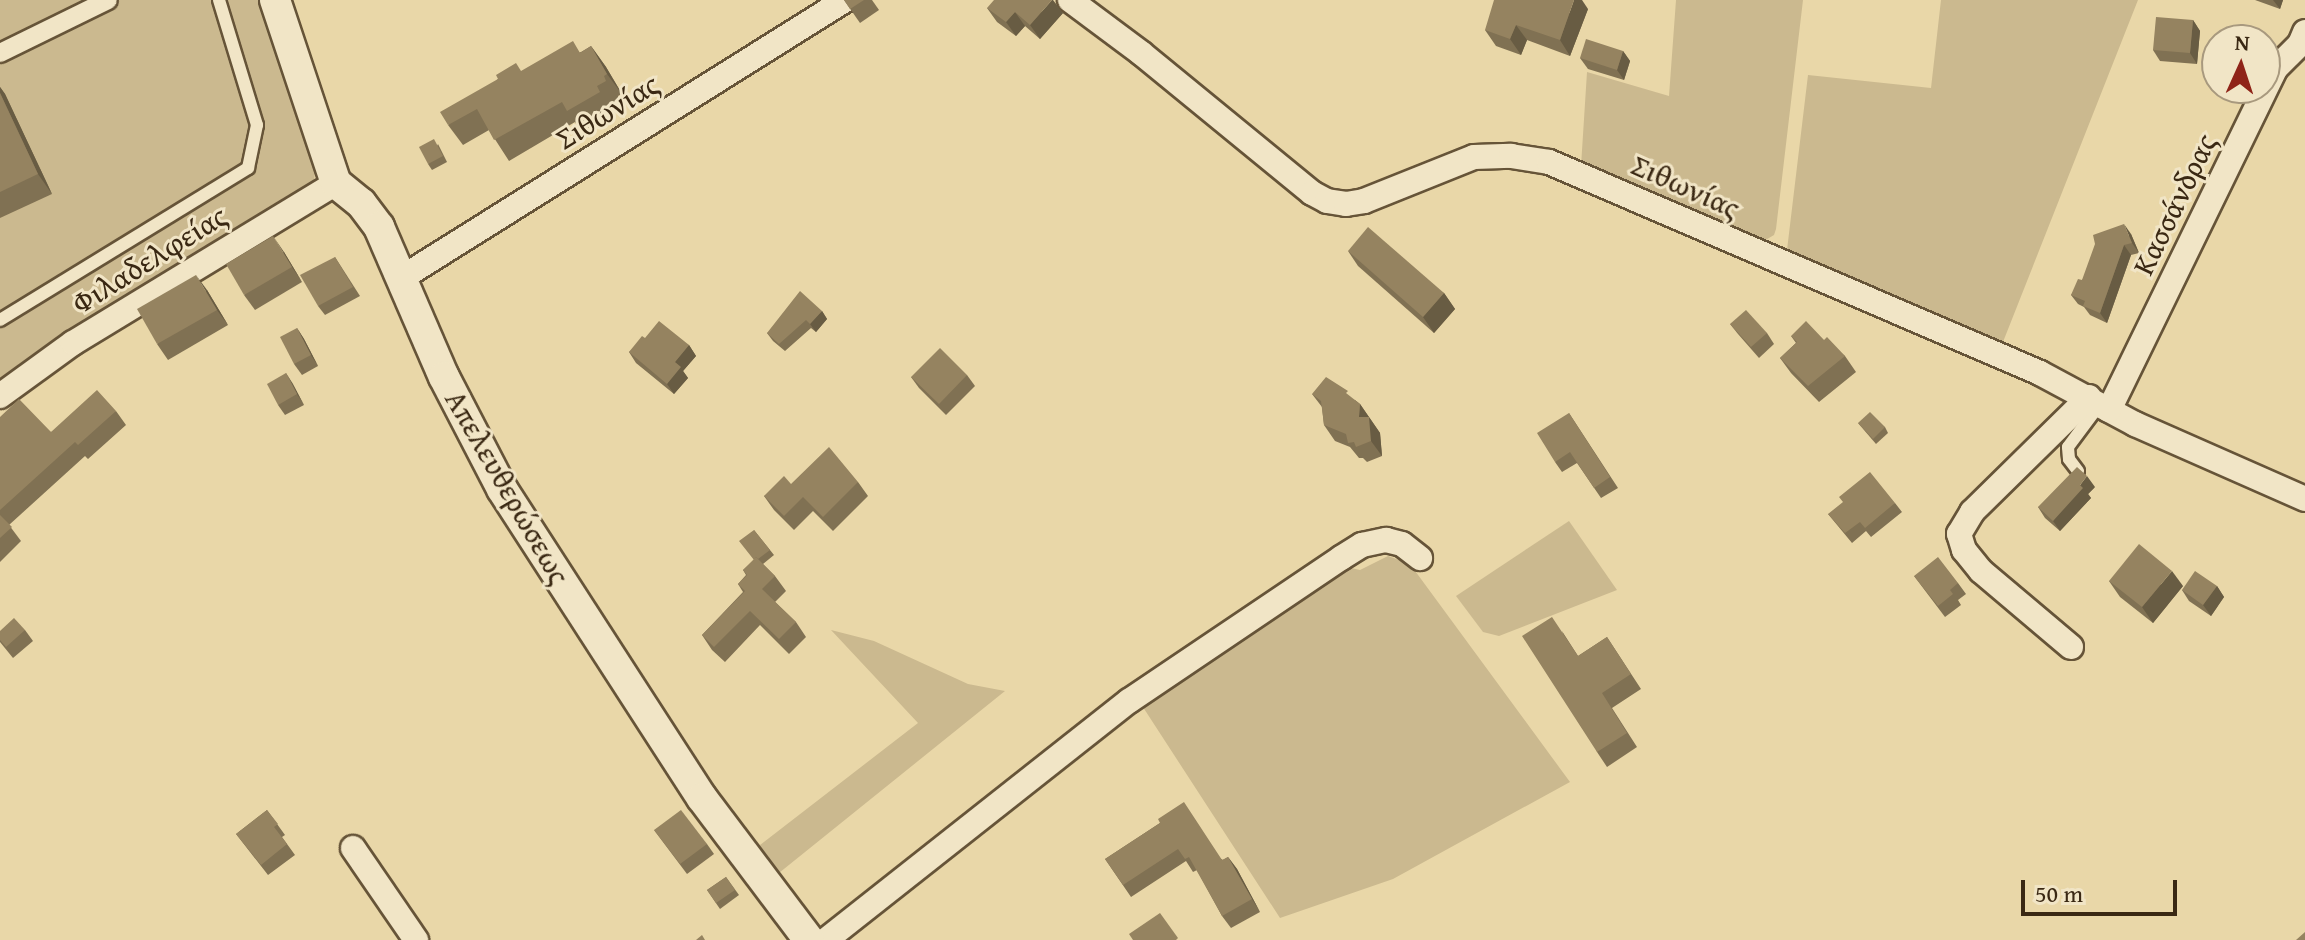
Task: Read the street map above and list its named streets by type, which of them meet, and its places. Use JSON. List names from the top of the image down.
{
  "streets": {
    "street": [
      "Σιθωνίας",
      "Κασσάνδρας",
      "Φιλαδελφείας",
      "Απελευθερώσεως"
    ]
  },
  "crossings": [
    ["Σιθωνίας", "Κασσάνδρας"],
    ["Σιθωνίας", "Απελευθερώσεως"],
    ["Φιλαδελφείας", "Απελευθερώσεως"]
  ],
  "scale_bar": "50 m",
  "north": "top"
}
